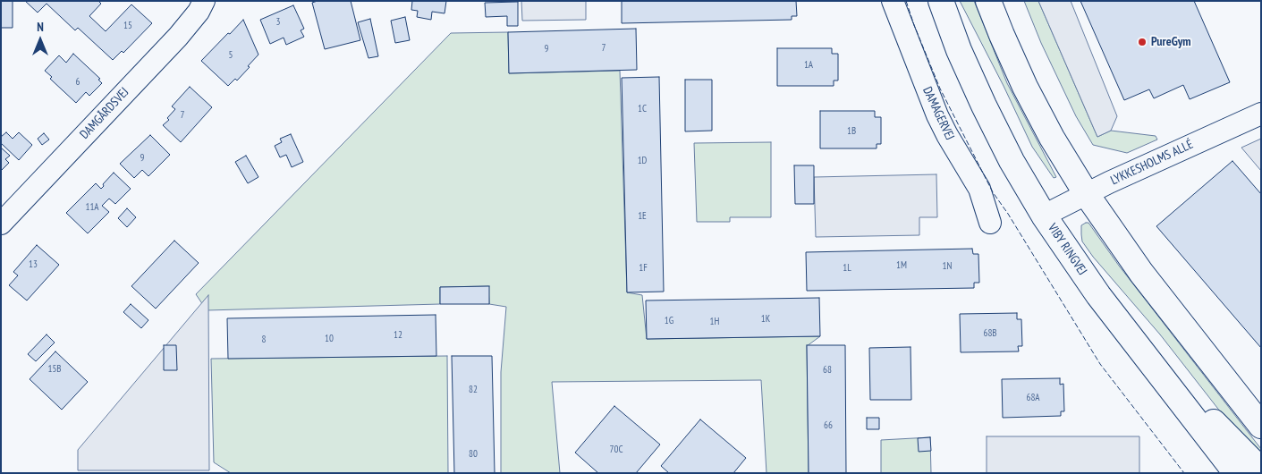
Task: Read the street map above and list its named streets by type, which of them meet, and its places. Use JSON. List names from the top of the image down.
{
  "streets": {
    "main road": ["VIBY RINGVEJ"],
    "street": ["DAMGÅRDSVEJ", "DAMAGERVEJ", "LYKKESHOLMS ALLÉ"]
  },
  "crossings": [
    ["LYKKESHOLMS ALLÉ", "VIBY RINGVEJ"]
  ],
  "places": ["PureGym"],
  "house_numbers": [
    "3",
    "15",
    "7",
    "9",
    "5",
    "1A",
    "6",
    "1C",
    "7",
    "1B",
    "9",
    "1D",
    "11A",
    "1E",
    "13",
    "1M",
    "1N",
    "1F",
    "1L",
    "1K",
    "1G",
    "1H",
    "68B",
    "12",
    "10",
    "8",
    "15B",
    "68",
    "82",
    "68A",
    "66",
    "70C",
    "80"
  ],
  "north": "top"
}
